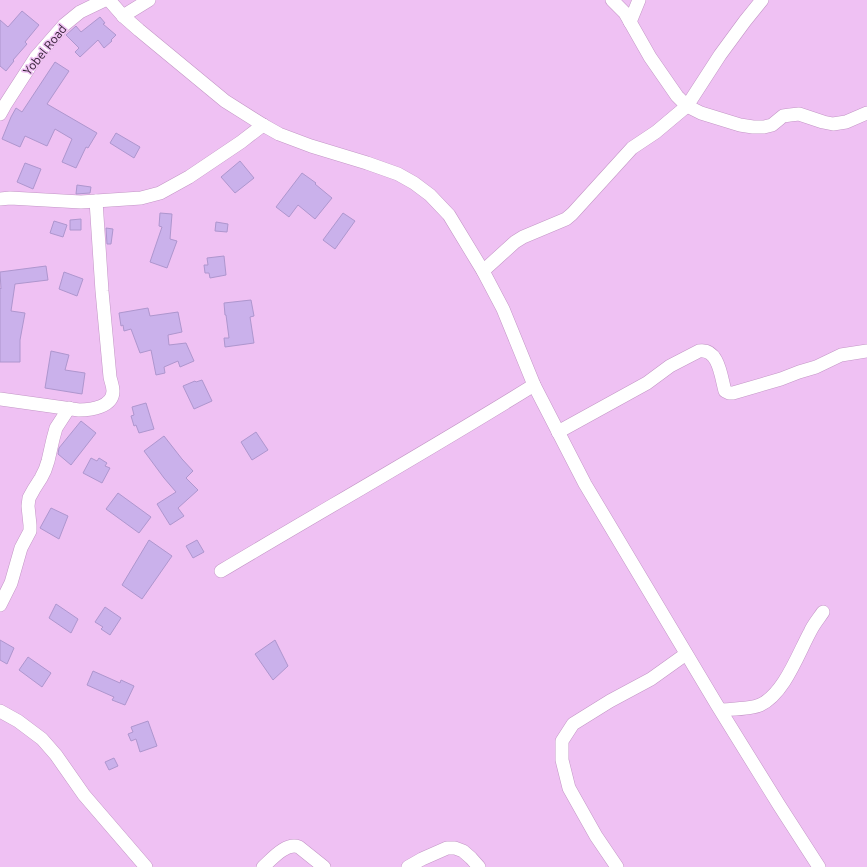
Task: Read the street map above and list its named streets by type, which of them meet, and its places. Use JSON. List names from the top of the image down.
{
  "streets": {
    "street": ["Yobel Road"]
  }
}
